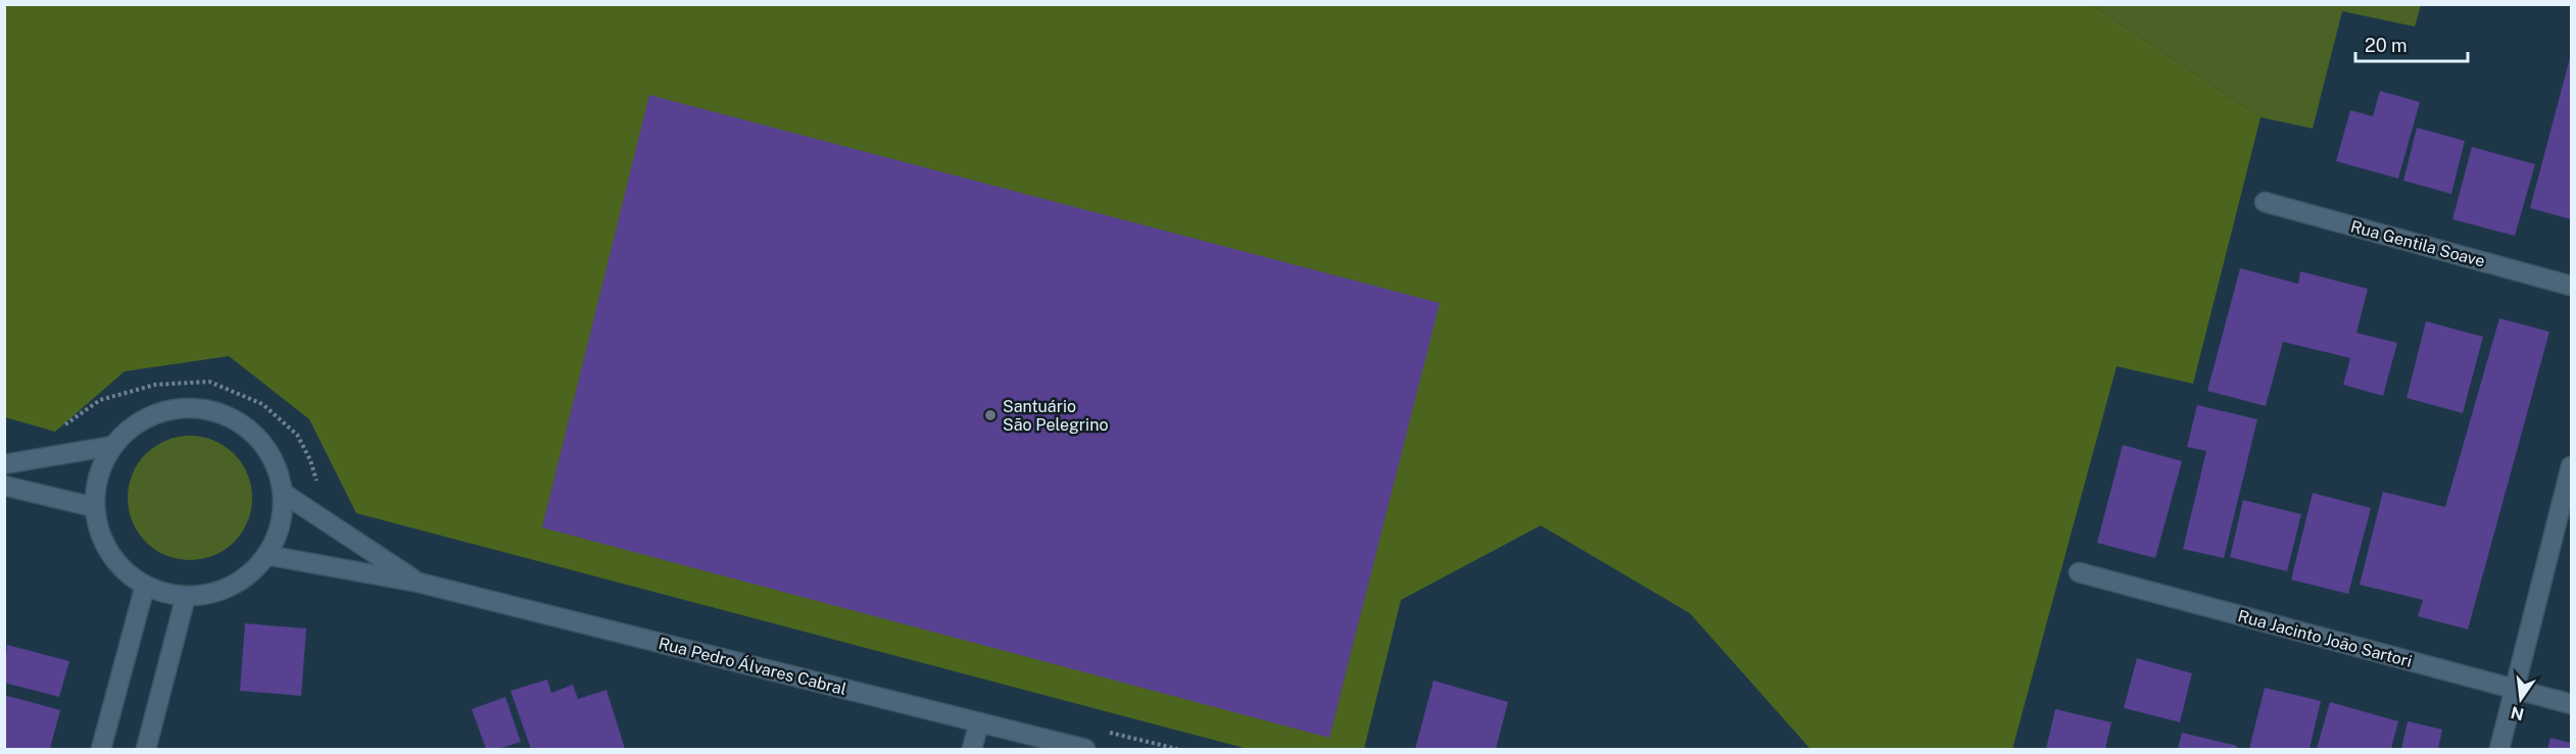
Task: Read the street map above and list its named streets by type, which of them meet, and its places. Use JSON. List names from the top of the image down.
{
  "streets": {
    "street": ["Rua Gentila Soave", "Rua Jacinto João Sartori", "Rua Pedro Álvares Cabral"]
  },
  "places": ["Santuário São Pelegrino"],
  "scale_bar": "20 m",
  "north": "bottom"
}
